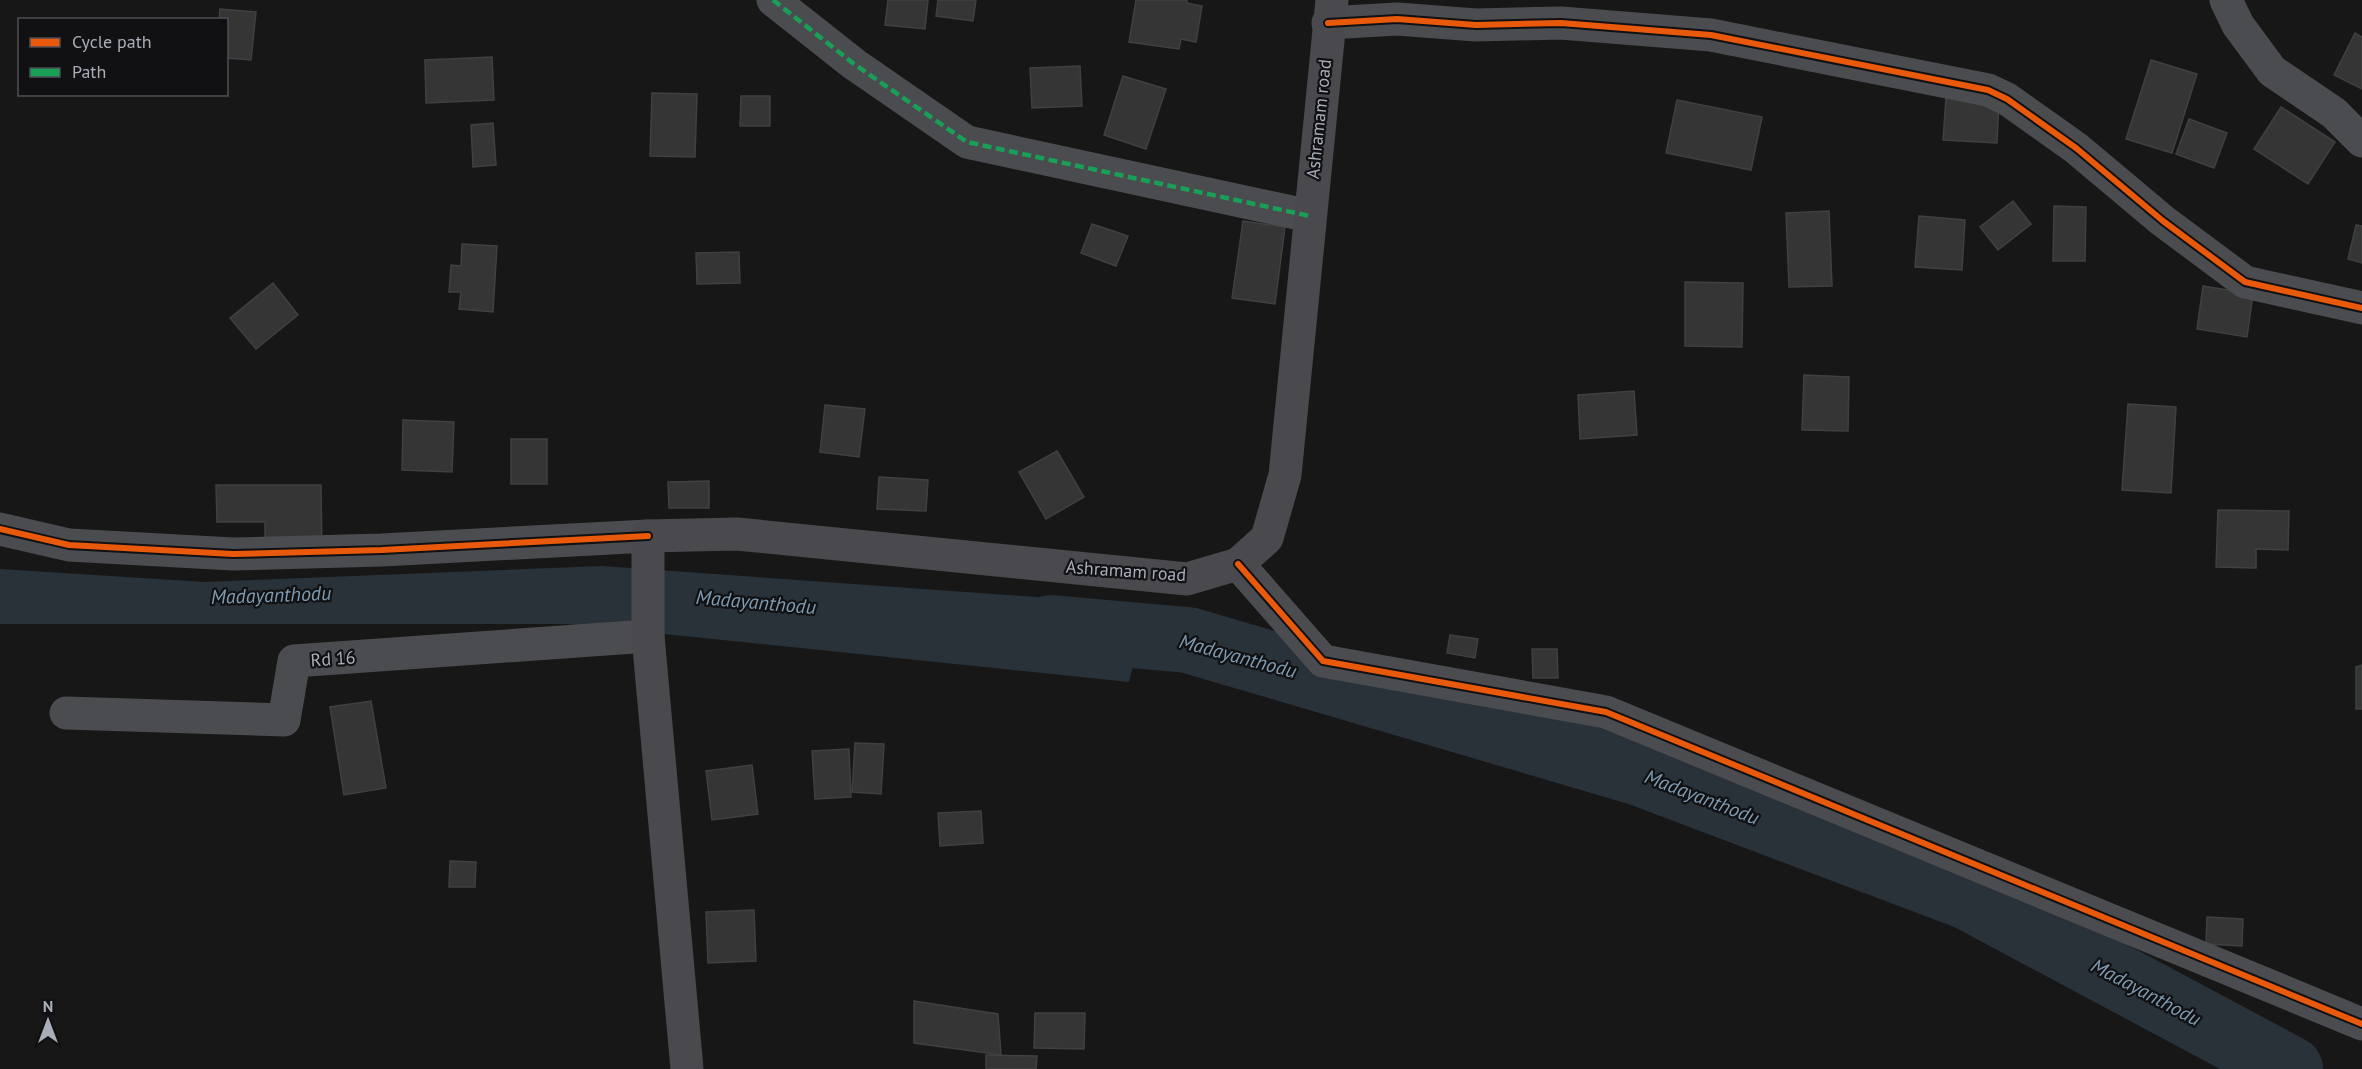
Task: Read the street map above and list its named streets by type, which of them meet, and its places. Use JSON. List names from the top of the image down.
{
  "streets": {
    "main road": ["Ashramam road"],
    "street": ["Rd 16"]
  },
  "water": ["Madayanthodu"],
  "legend": ["Cycle path", "Path"],
  "north": "top"
}
